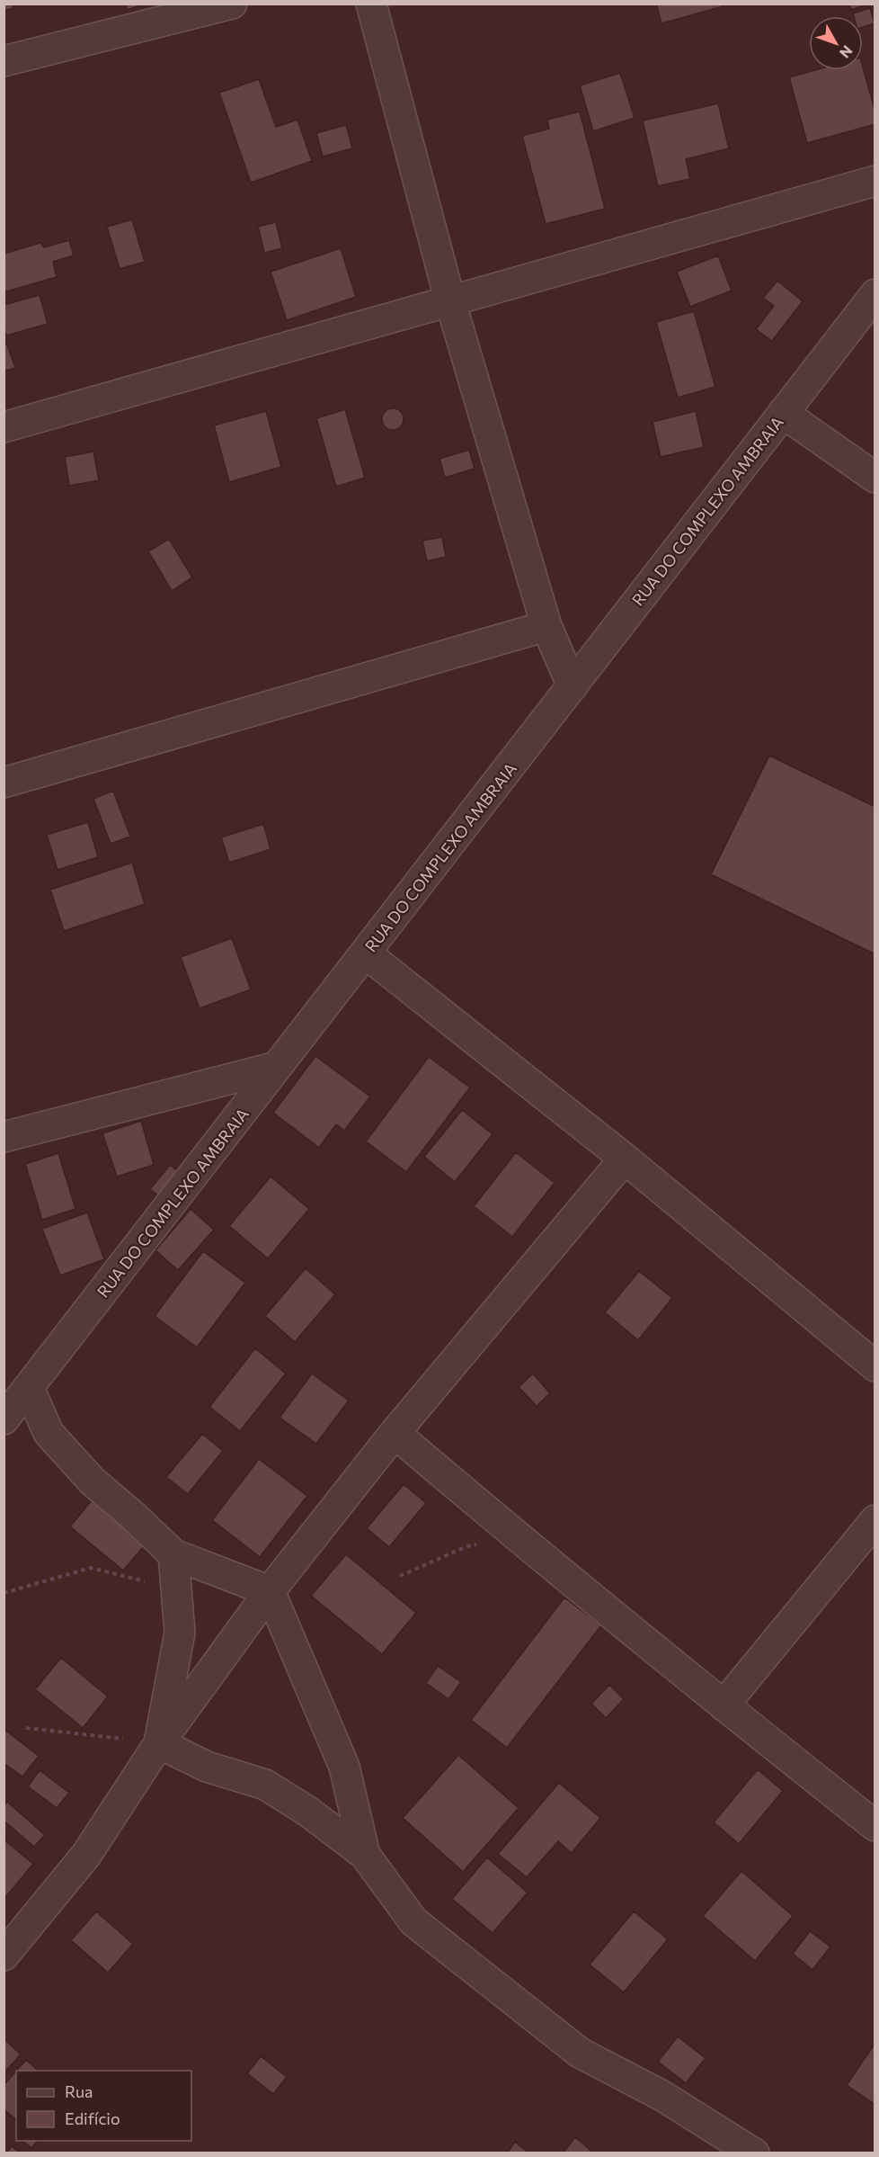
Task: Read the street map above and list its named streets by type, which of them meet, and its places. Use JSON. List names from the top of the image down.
{
  "streets": {
    "street": ["RUA DO COMPLEXO AMBRAIA"]
  },
  "legend": ["Rua", "Edifício"],
  "north": "bottom right"
}
